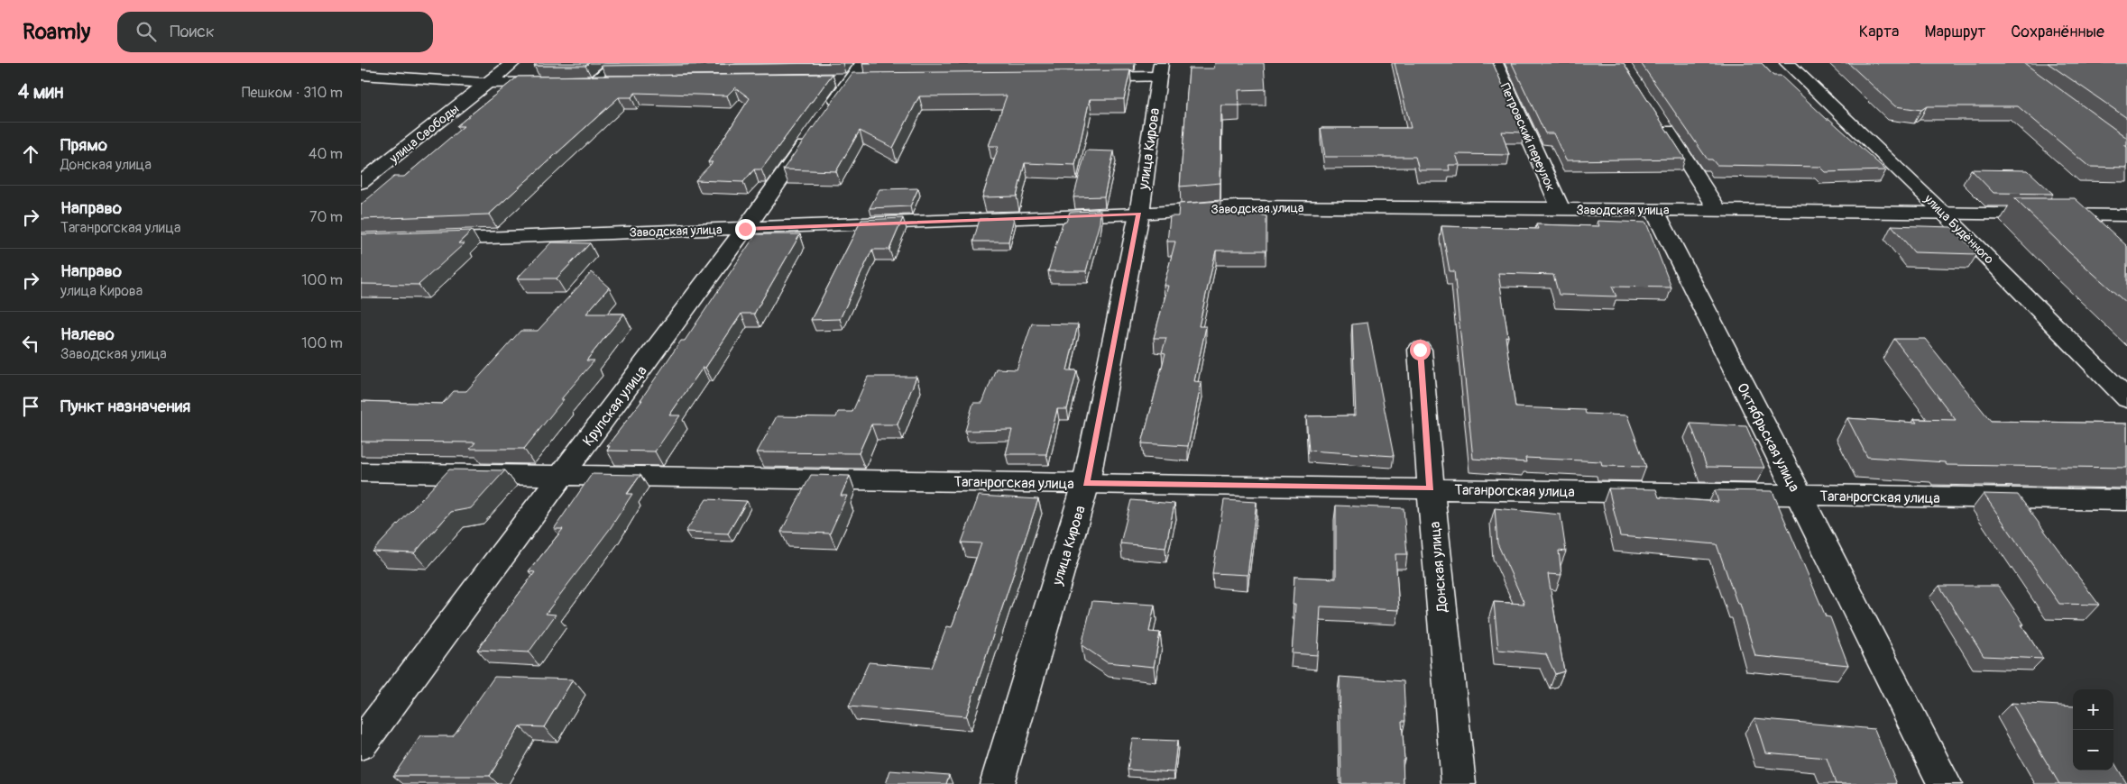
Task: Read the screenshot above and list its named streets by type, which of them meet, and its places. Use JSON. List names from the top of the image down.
{
  "streets": {
    "street": [
      "улица Свободы",
      "Петровский переулок",
      "улица Кирова",
      "Заводская улица",
      "улица Будённого",
      "Крупская улица",
      "Октябрьская улица",
      "Таганрогская улица",
      "Донская улица"
    ]
  },
  "crossings": [
    ["Петровский переулок", "Заводская улица"],
    ["улица Кирова", "Заводская улица"],
    ["улица Кирова", "Таганрогская улица"],
    ["Заводская улица", "улица Будённого"],
    ["Заводская улица", "Крупская улица"],
    ["Заводская улица", "Октябрьская улица"],
    ["Крупская улица", "Таганрогская улица"],
    ["Октябрьская улица", "Таганрогская улица"],
    ["Таганрогская улица", "Донская улица"]
  ],
  "page": {
    "header": "Roamly",
    "search": "Поиск",
    "nav": ["Карта", "Маршрут", "Сохранённые"],
    "heading": ["4 мин", "Пешком · 310 m"],
    "list": [
      ["Прямо", "Донская улица", "40 m"],
      ["Направо", "Таганрогская улица", "70 m"],
      ["Направо", "улица Кирова", "100 m"],
      ["Налево", "Заводская улица", "100 m"],
      "Пункт назначения"
    ],
    "map_buttons": ["+", "−"]
  }
}
